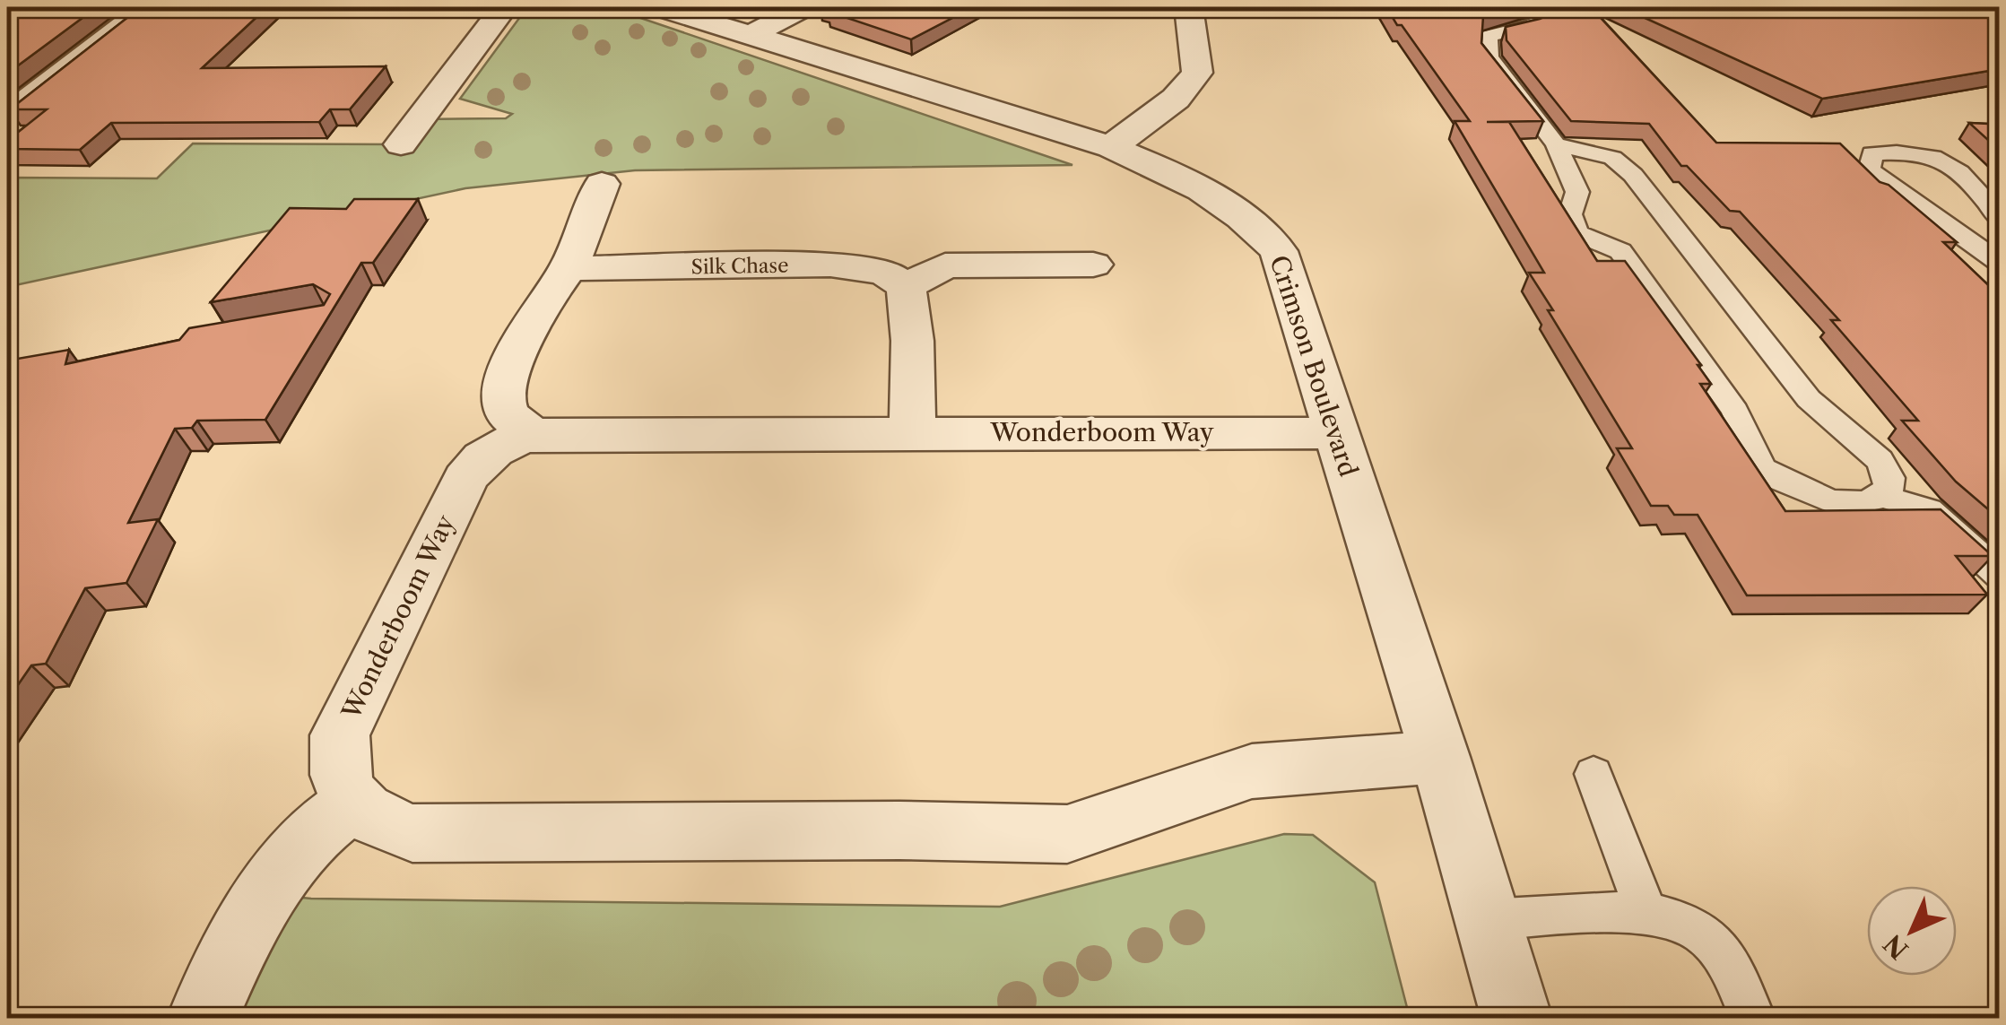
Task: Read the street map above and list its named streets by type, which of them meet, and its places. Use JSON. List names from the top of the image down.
{
  "streets": {
    "street": ["Silk Chase", "Crimson Boulevard", "Wonderboom Way"]
  },
  "crossings": [
    ["Crimson Boulevard", "Wonderboom Way"]
  ],
  "north": "bottom left"
}
